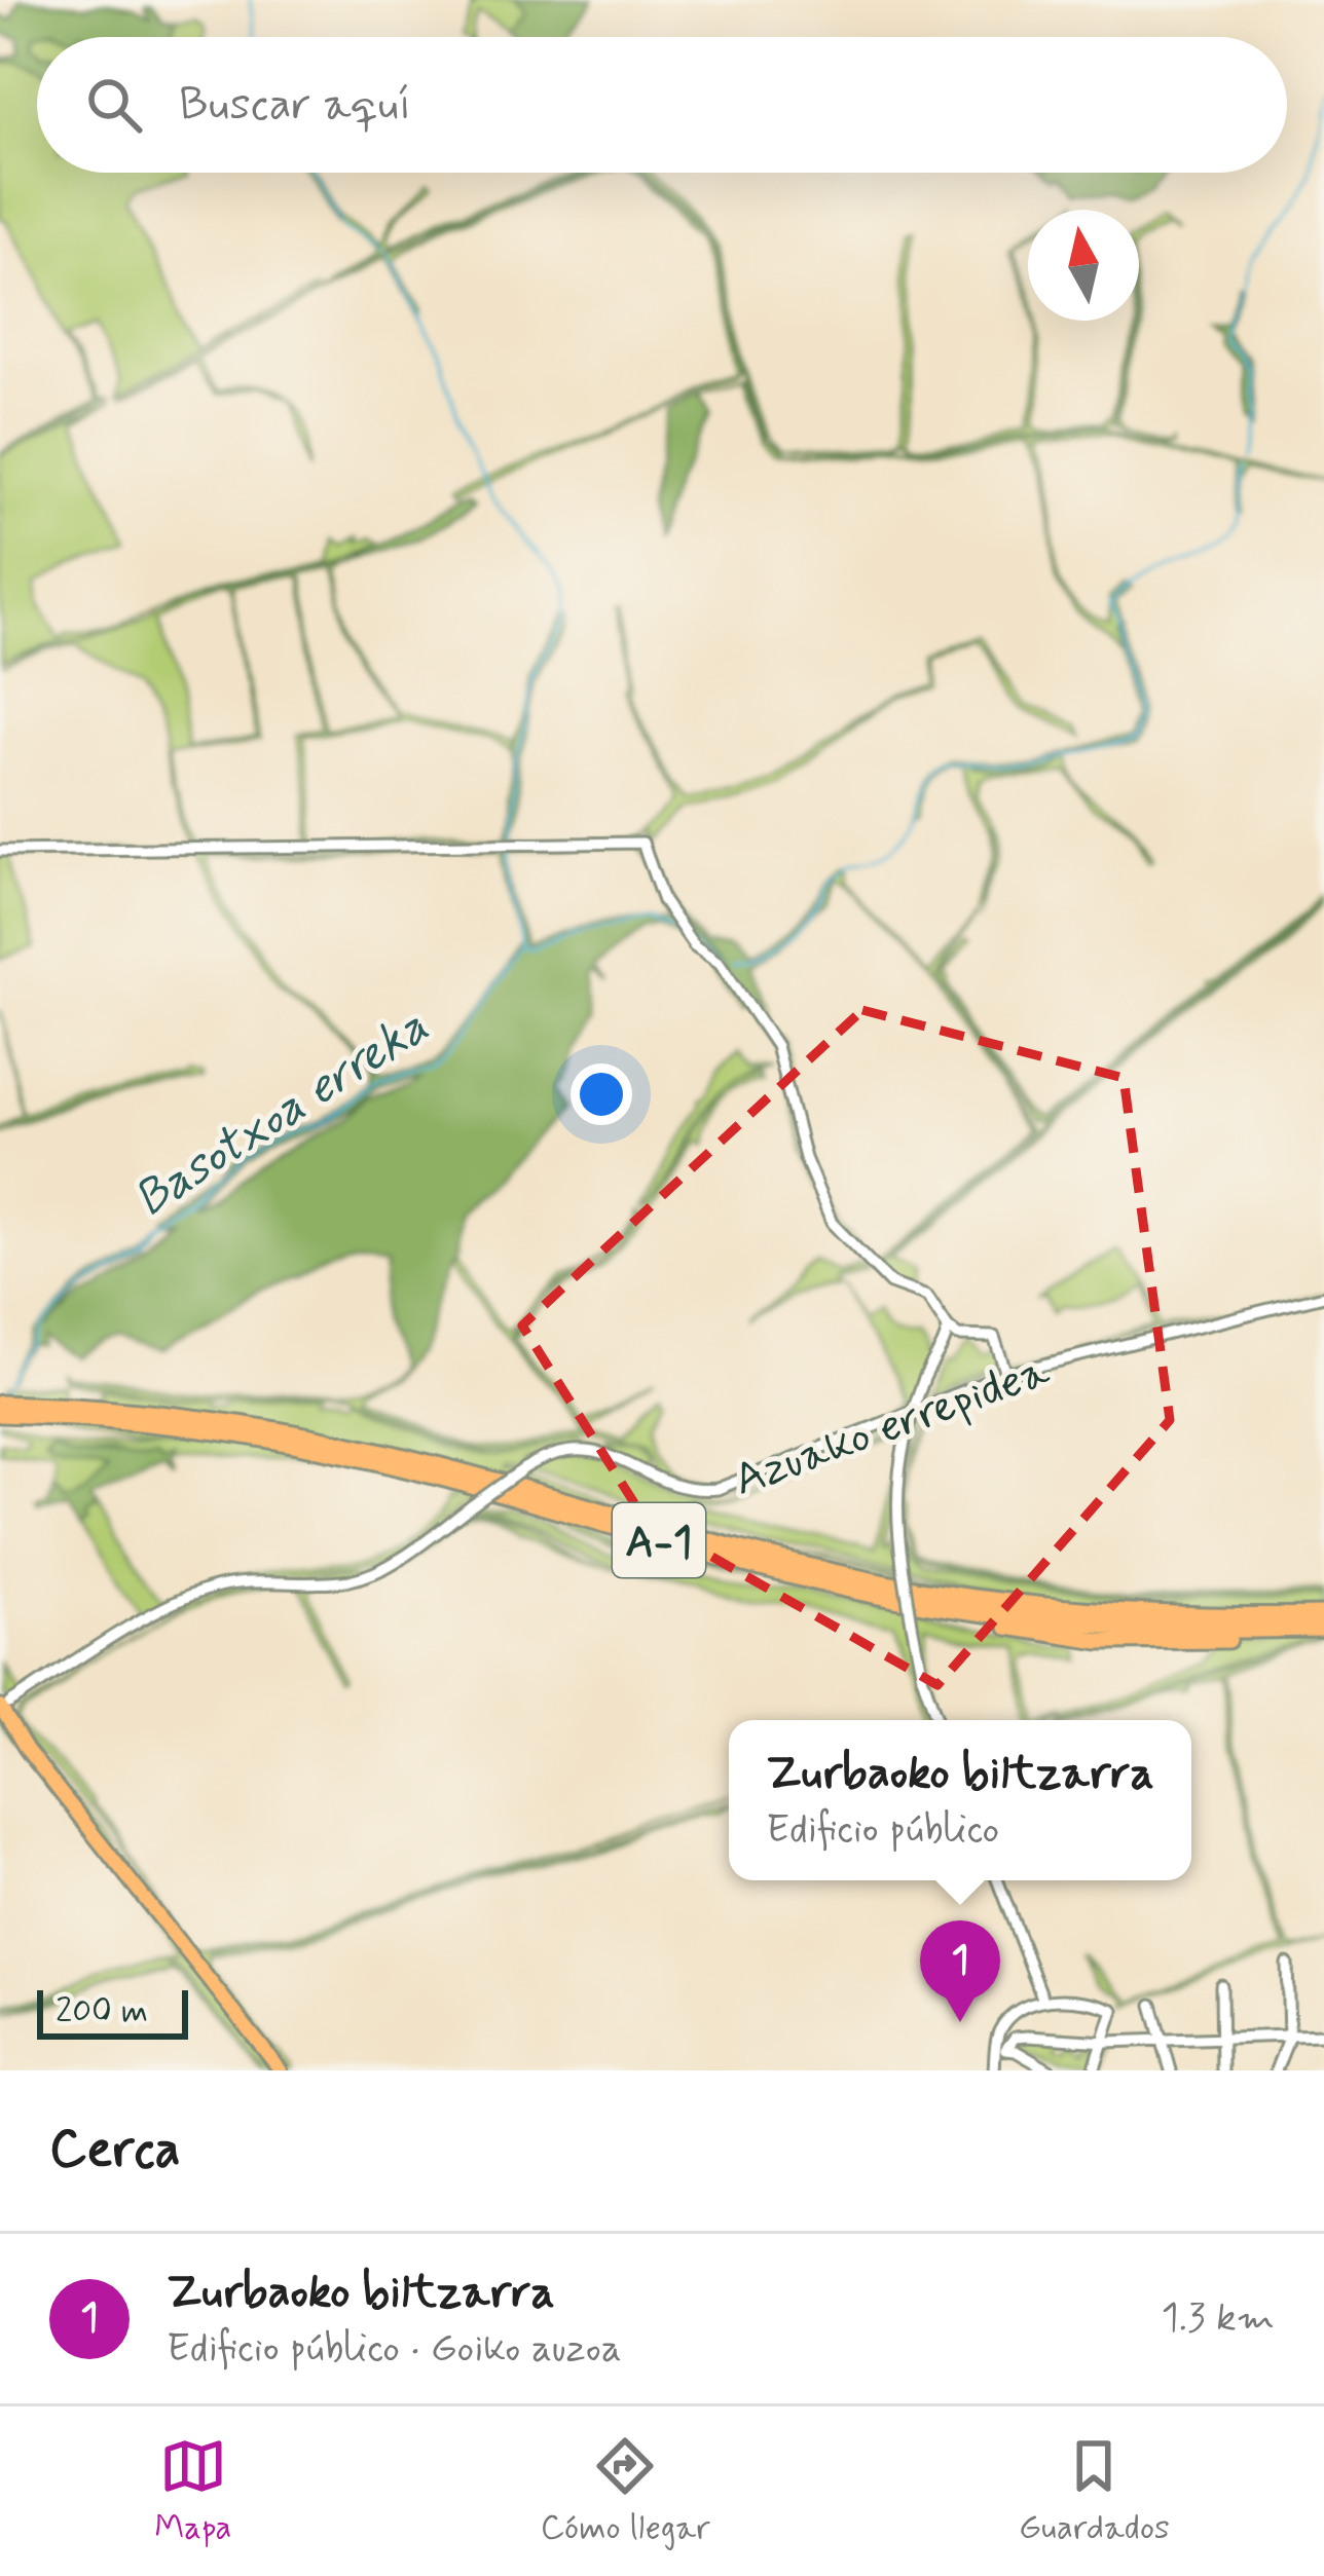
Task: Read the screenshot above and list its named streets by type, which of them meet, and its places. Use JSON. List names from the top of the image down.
{
  "streets": {
    "highway": ["A-1"],
    "street": ["Azuako errepidea"]
  },
  "water": ["Basotxoa erreka"],
  "scale_bar": "200 m",
  "north": "top",
  "page": {
    "search": "Buscar aquí",
    "popup": ["Zurbaoko biltzarra", "Edificio público"],
    "pins": "1",
    "scale": "200 m",
    "heading": "Cerca",
    "list": [
      {
        "mark": "1",
        "name": "Zurbaoko biltzarra",
        "note": "Edificio público · Goiko auzoa",
        "value": "1.3 km"
      }
    ],
    "nav": ["Mapa", "Cómo llegar", "Guardados"]
  }
}
